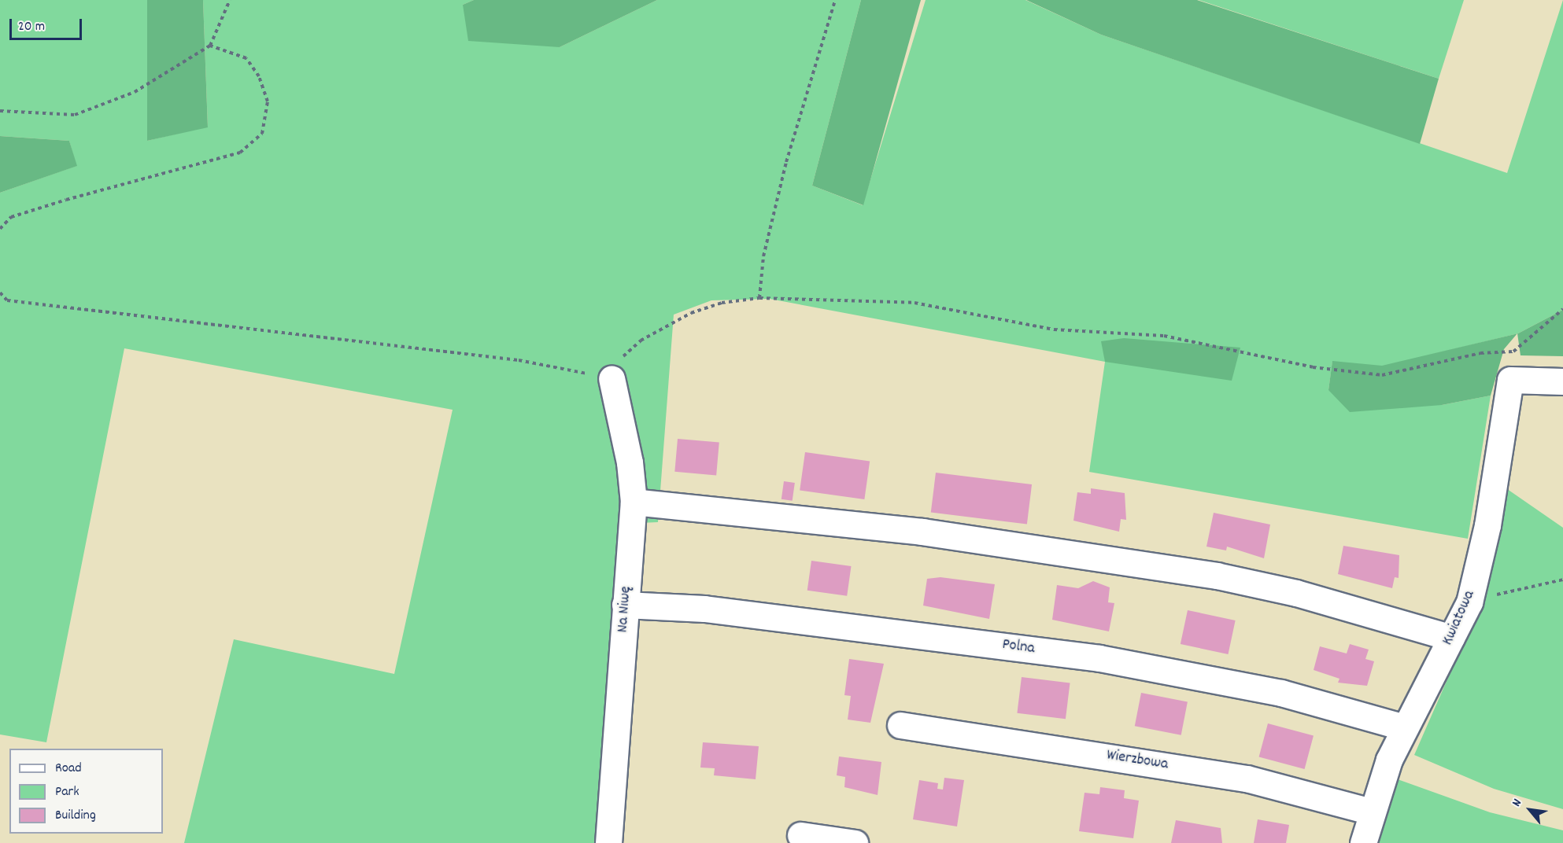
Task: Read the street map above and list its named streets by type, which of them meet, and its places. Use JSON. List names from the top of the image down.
{
  "streets": {
    "street": [
      "Na Niwę",
      "Kwiatowa",
      "Polna",
      "Wierzbowa"
    ]
  },
  "crossings": [
    ["Na Niwę", "Polna"],
    ["Kwiatowa", "Polna"],
    ["Kwiatowa", "Wierzbowa"]
  ],
  "legend": ["Road", "Park", "Building"],
  "scale_bar": "20 m",
  "north": "top left"
}
